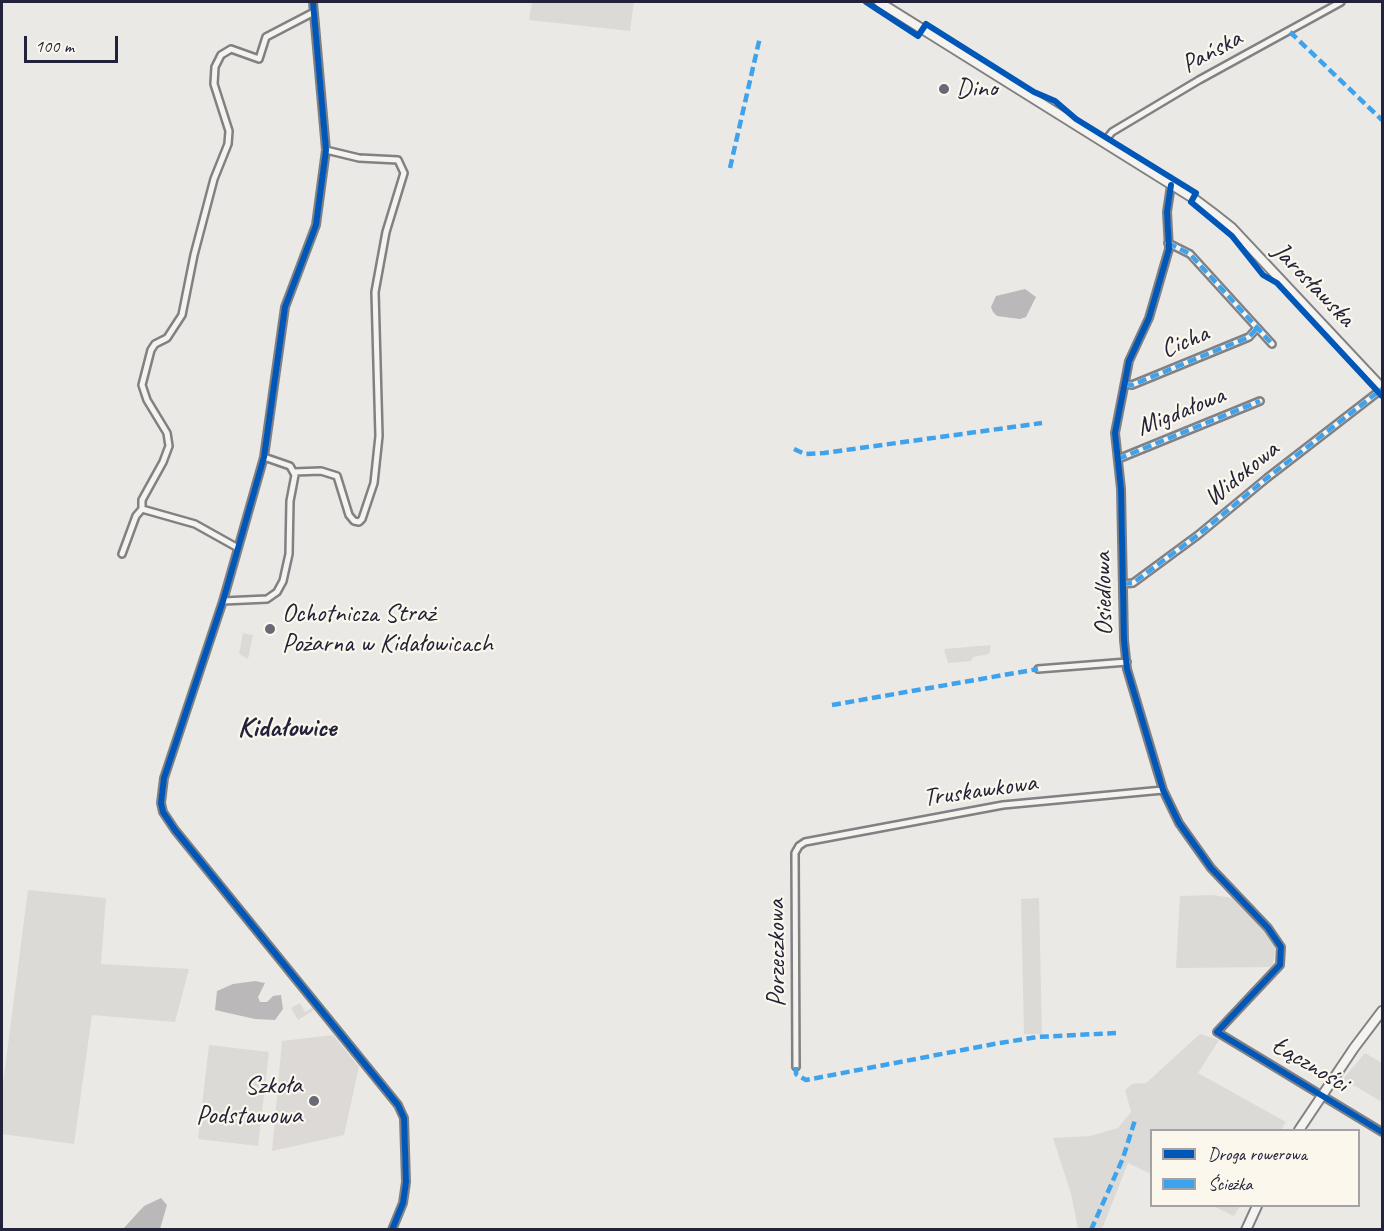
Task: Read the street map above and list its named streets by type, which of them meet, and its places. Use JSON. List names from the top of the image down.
{
  "streets": {
    "main road": ["Jarosławska"],
    "street": [
      "Pańska",
      "Cicha",
      "Migdałowa",
      "Widokowa",
      "Osiedlowa",
      "Truskawkowa",
      "Porzeczkowa",
      "Łączności"
    ]
  },
  "crossings": [
    ["Pańska", "Jarosławska"],
    ["Jarosławska", "Widokowa"],
    ["Jarosławska", "Osiedlowa"],
    ["Cicha", "Osiedlowa"],
    ["Migdałowa", "Osiedlowa"],
    ["Widokowa", "Osiedlowa"],
    ["Osiedlowa", "Truskawkowa"],
    ["Osiedlowa", "Łączności"],
    ["Truskawkowa", "Porzeczkowa"]
  ],
  "districts": ["Kidałowice"],
  "places": ["Dino", "Ochotnicza Straż Pożarna w Kidałowicach", "Szkoła Podstawowa"],
  "legend": ["Droga rowerowa", "Ścieżka"],
  "scale_bar": "100 m"
}
